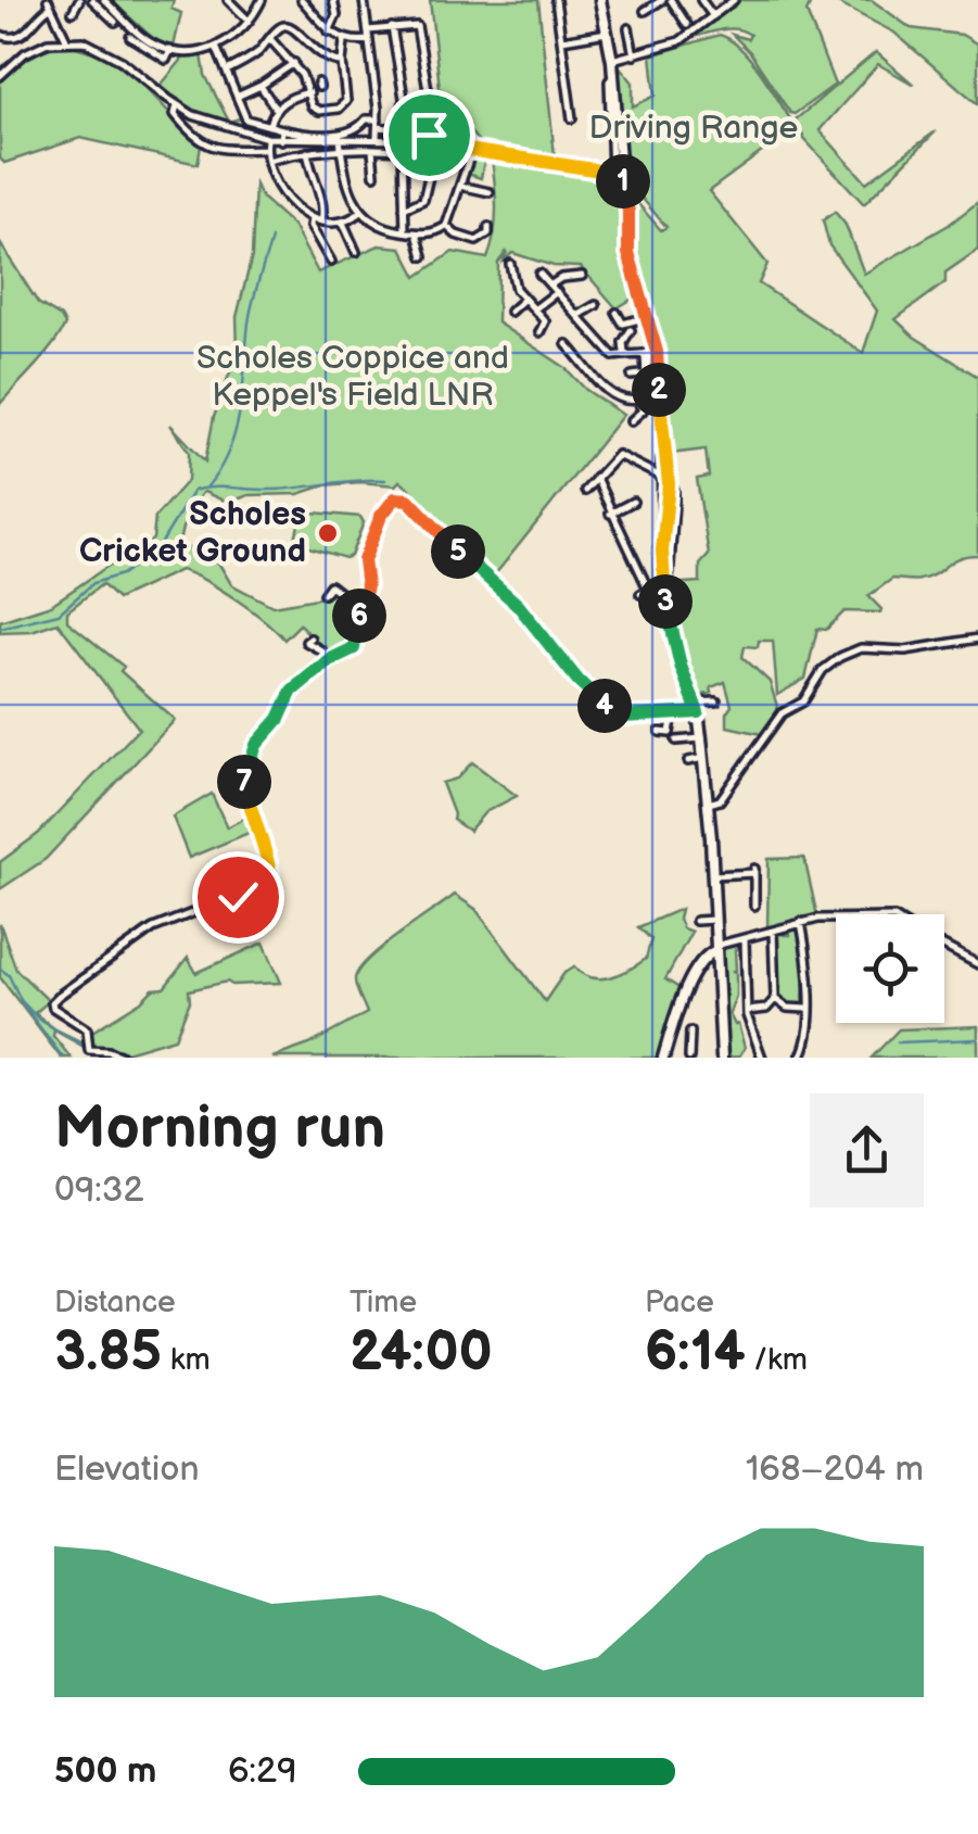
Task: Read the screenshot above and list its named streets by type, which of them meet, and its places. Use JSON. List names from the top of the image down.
{
  "parks": ["Driving Range", "Scholes Coppice and Keppel's Field LNR"],
  "places": ["Scholes Cricket Ground"],
  "page": {
    "pins": [
      "1",
      "2",
      "5",
      "3",
      "6",
      "4",
      "7"
    ],
    "heading": ["Morning run", "09:32"],
    "stats": [
      ["Distance", "3.85 km"],
      ["Time", "24:00"],
      ["Pace", "6:14 /km"]
    ],
    "chart": ["Elevation", "168–204 m"],
    "list": [
      {
        "name": "500 m",
        "note": "6:29"
      }
    ]
  }
}
